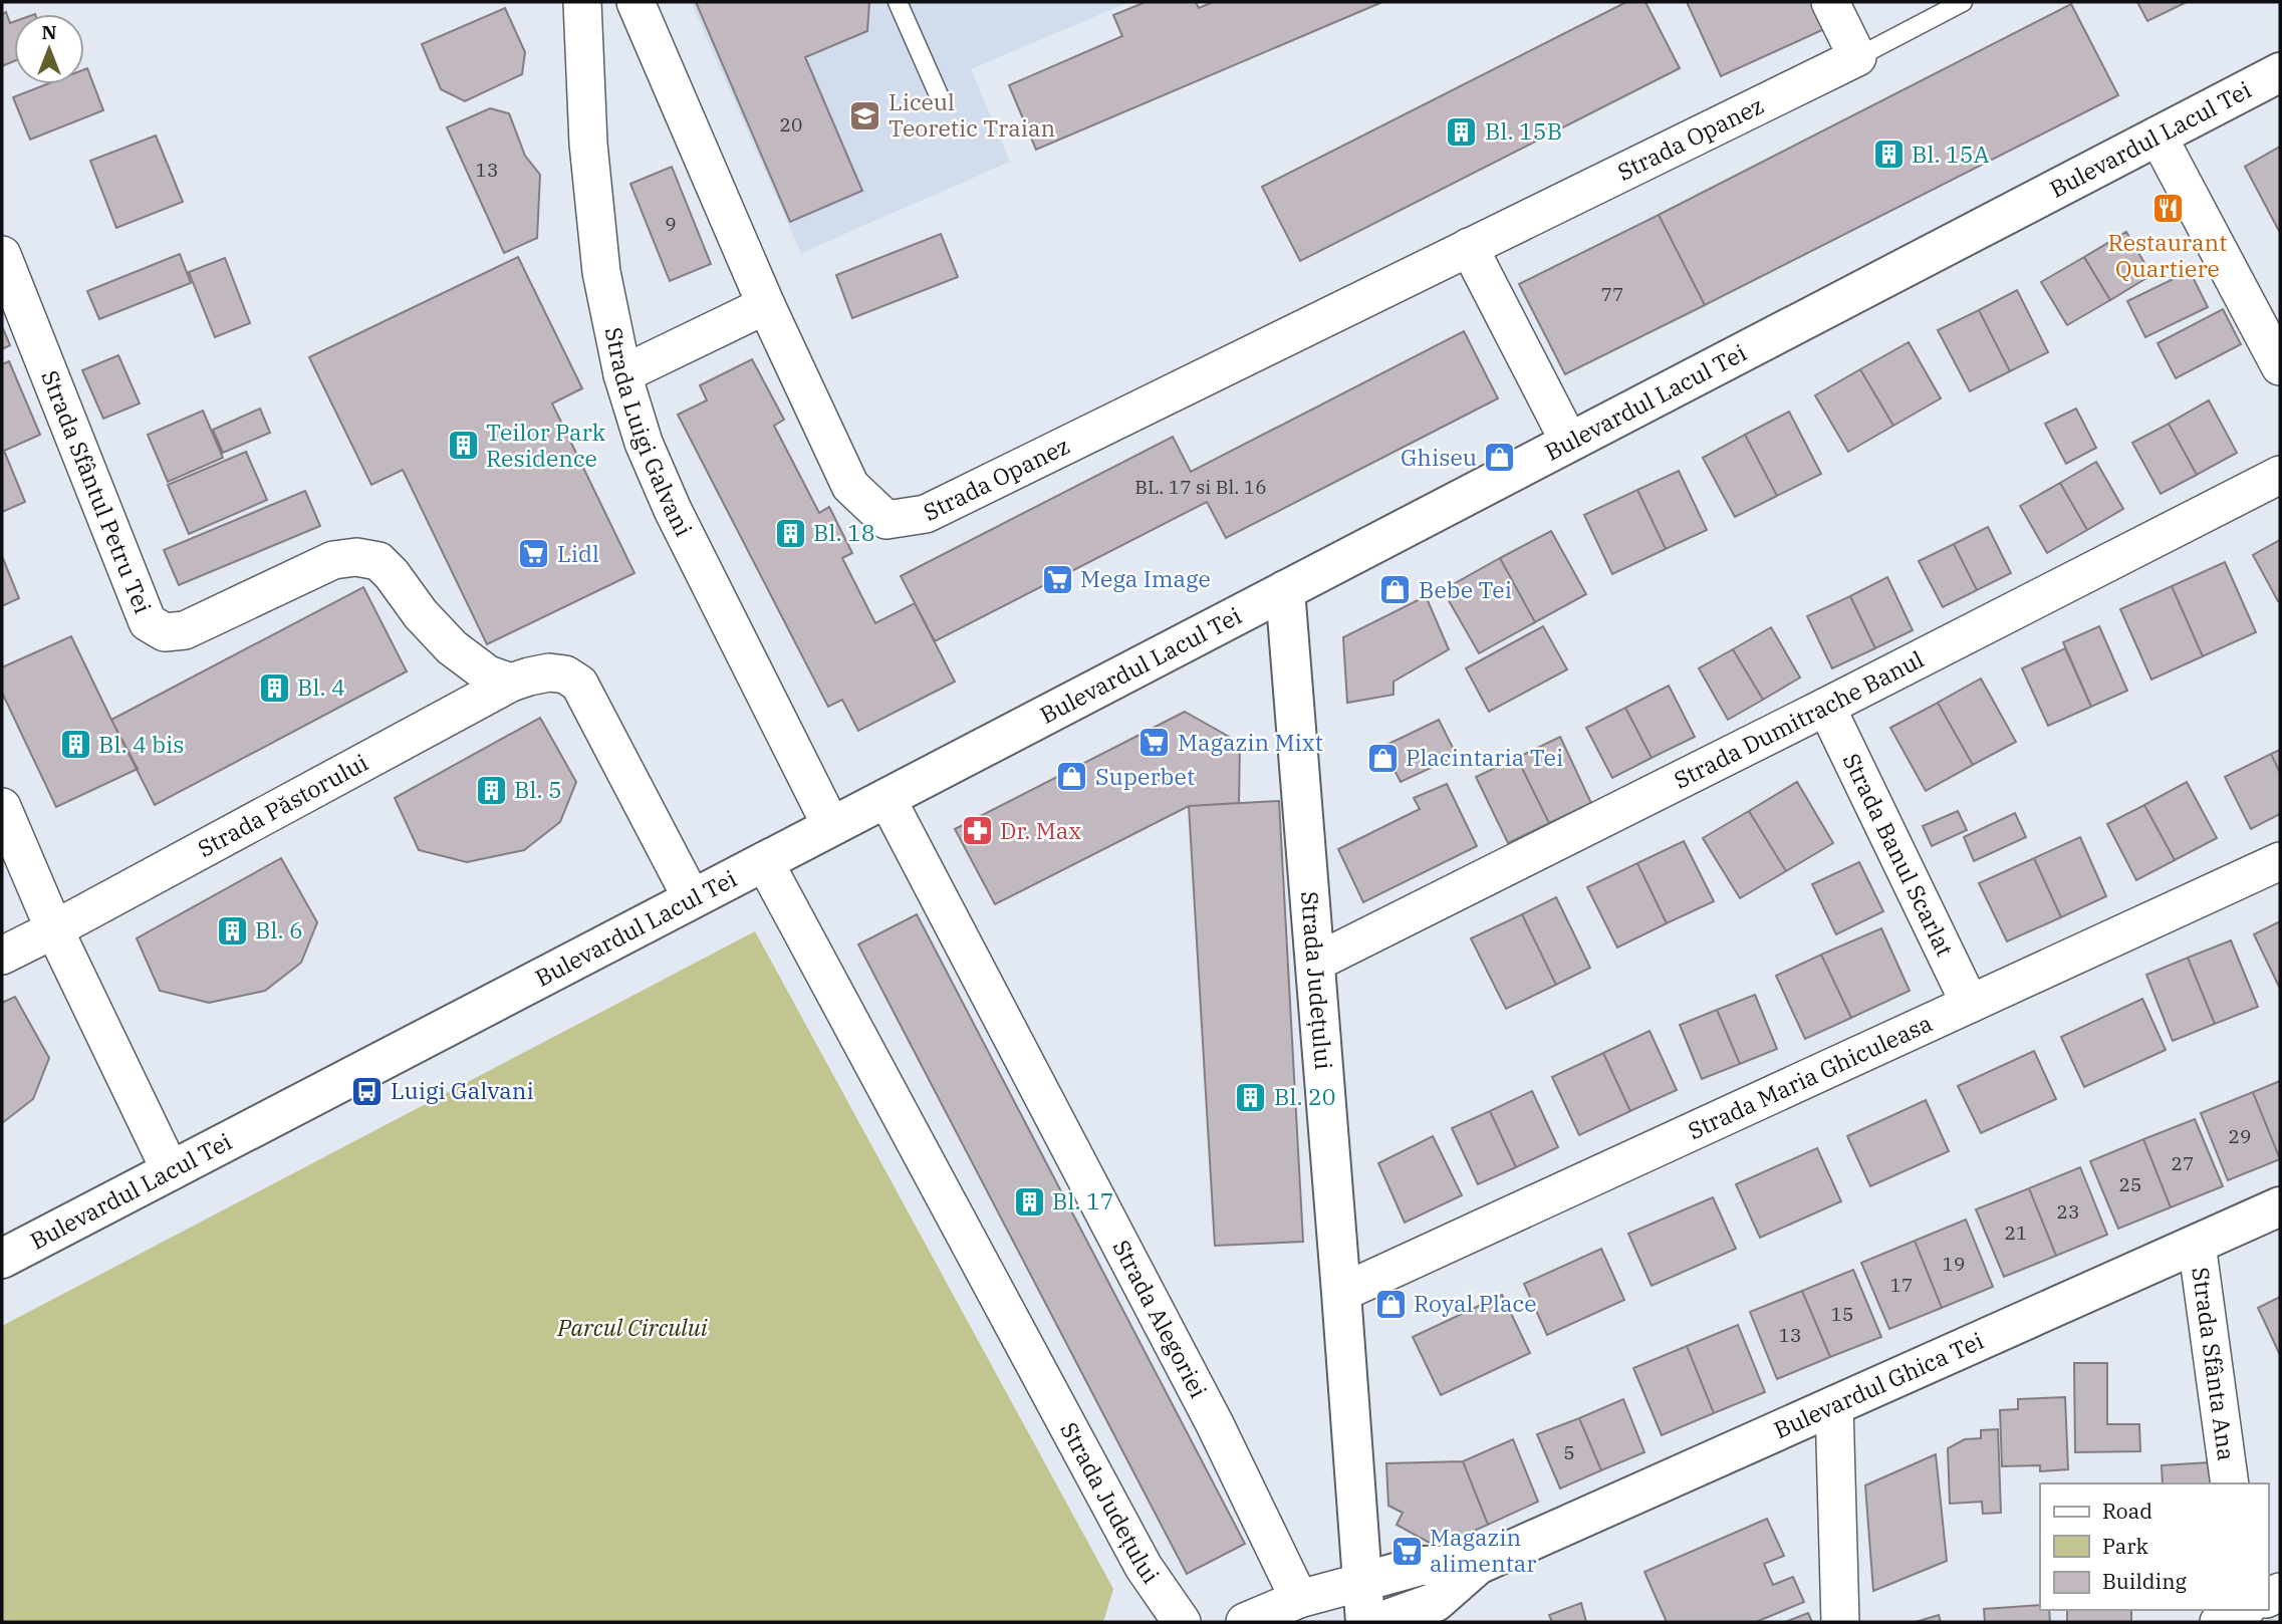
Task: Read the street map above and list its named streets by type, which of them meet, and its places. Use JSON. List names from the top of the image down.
{
  "streets": {
    "main road": ["Bulevardul Lacul Tei", "Strada Județului", "Bulevardul Ghica Tei"],
    "street": [
      "Strada Opanez",
      "Strada Luigi Galvani",
      "Strada Sfântul Petru Tei",
      "Strada Dumitrache Banul",
      "Strada Păstorului",
      "Strada Banul Scarlat",
      "Strada Maria Ghiculeasa",
      "Strada Alegoriei",
      "Strada Sfânta Ana"
    ]
  },
  "crossings": [
    ["Bulevardul Lacul Tei", "Strada Luigi Galvani"],
    ["Bulevardul Lacul Tei", "Strada Județului"],
    ["Bulevardul Lacul Tei", "Strada Alegoriei"],
    ["Strada Sfântul Petru Tei", "Strada Păstorului"],
    ["Strada Dumitrache Banul", "Strada Banul Scarlat"],
    ["Strada Dumitrache Banul", "Strada Județului"],
    ["Strada Banul Scarlat", "Strada Maria Ghiculeasa"],
    ["Strada Județului", "Strada Maria Ghiculeasa"],
    ["Strada Județului", "Bulevardul Ghica Tei"],
    ["Strada Sfânta Ana", "Bulevardul Ghica Tei"]
  ],
  "parks": ["Parcul Circului"],
  "places": {
    "school or university": ["Liceul Teoretic Traian"],
    "building": [
      "Bl. 15B",
      "Bl. 15A",
      "Teilor Park Residence",
      "Bl. 18",
      "Bl. 4",
      "Bl. 4 bis",
      "Bl. 5",
      "Bl. 6",
      "Bl. 20",
      "Bl. 17"
    ],
    "restaurant": ["Restaurant Quartiere"],
    "shop": [
      "Ghiseu",
      "Bebe Tei",
      "Placintaria Tei",
      "Superbet",
      "Royal Place"
    ],
    "supermarket": [
      "Lidl",
      "Mega Image",
      "Magazin Mixt",
      "Magazin alimentar"
    ],
    "pharmacy": ["Dr. Max"],
    "bus stop": ["Luigi Galvani"]
  },
  "house_numbers": [
    "20",
    "13",
    "9",
    "77",
    "BL. 17 si Bl. 16",
    "29",
    "27",
    "25",
    "23",
    "21",
    "19",
    "17",
    "15",
    "13",
    "5"
  ],
  "legend": ["Road", "Park", "Building"],
  "north": "top"
}
